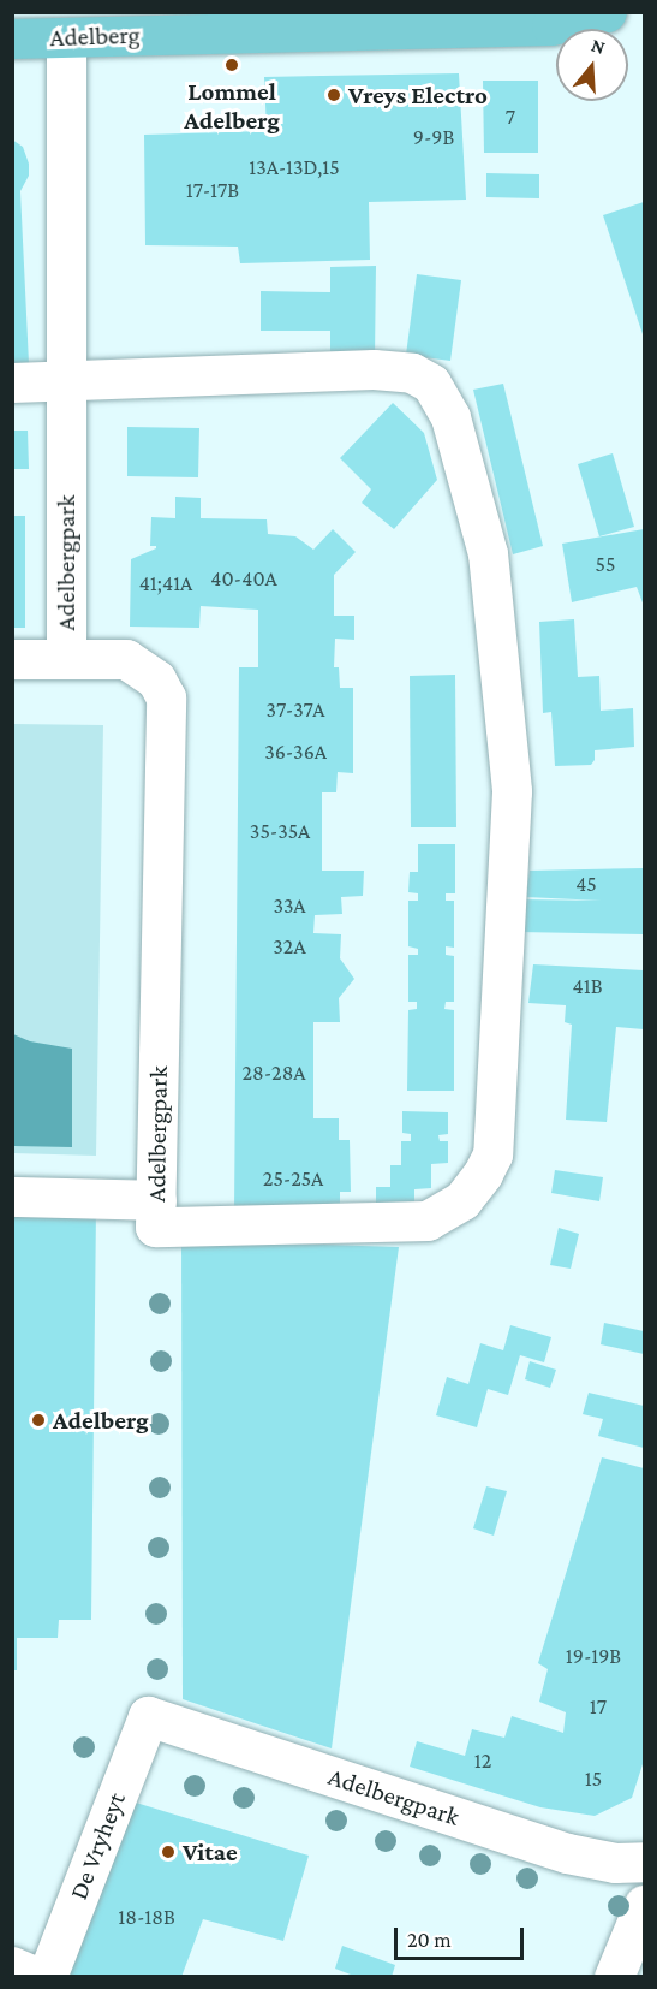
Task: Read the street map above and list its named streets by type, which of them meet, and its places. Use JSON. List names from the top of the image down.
{
  "streets": {
    "main road": ["Adelberg"],
    "street": ["Adelbergpark", "De Vryheyt"]
  },
  "crossings": [
    ["Adelberg", "Adelbergpark"],
    ["Adelbergpark", "De Vryheyt"]
  ],
  "places": [
    "Lommel Adelberg",
    "Vreys Electro",
    "Adelberg",
    "Vitae"
  ],
  "house_numbers": [
    "7",
    "9-9B",
    "13A-13D,15",
    "17-17B",
    "55",
    "40-40A",
    "41;41A",
    "37-37A",
    "36-36A",
    "35-35A",
    "45",
    "33A",
    "32A",
    "41B",
    "28-28A",
    "25-25A",
    "19-19B",
    "17",
    "12",
    "15",
    "18-18B"
  ],
  "scale_bar": "20 m",
  "north": "top"
}
